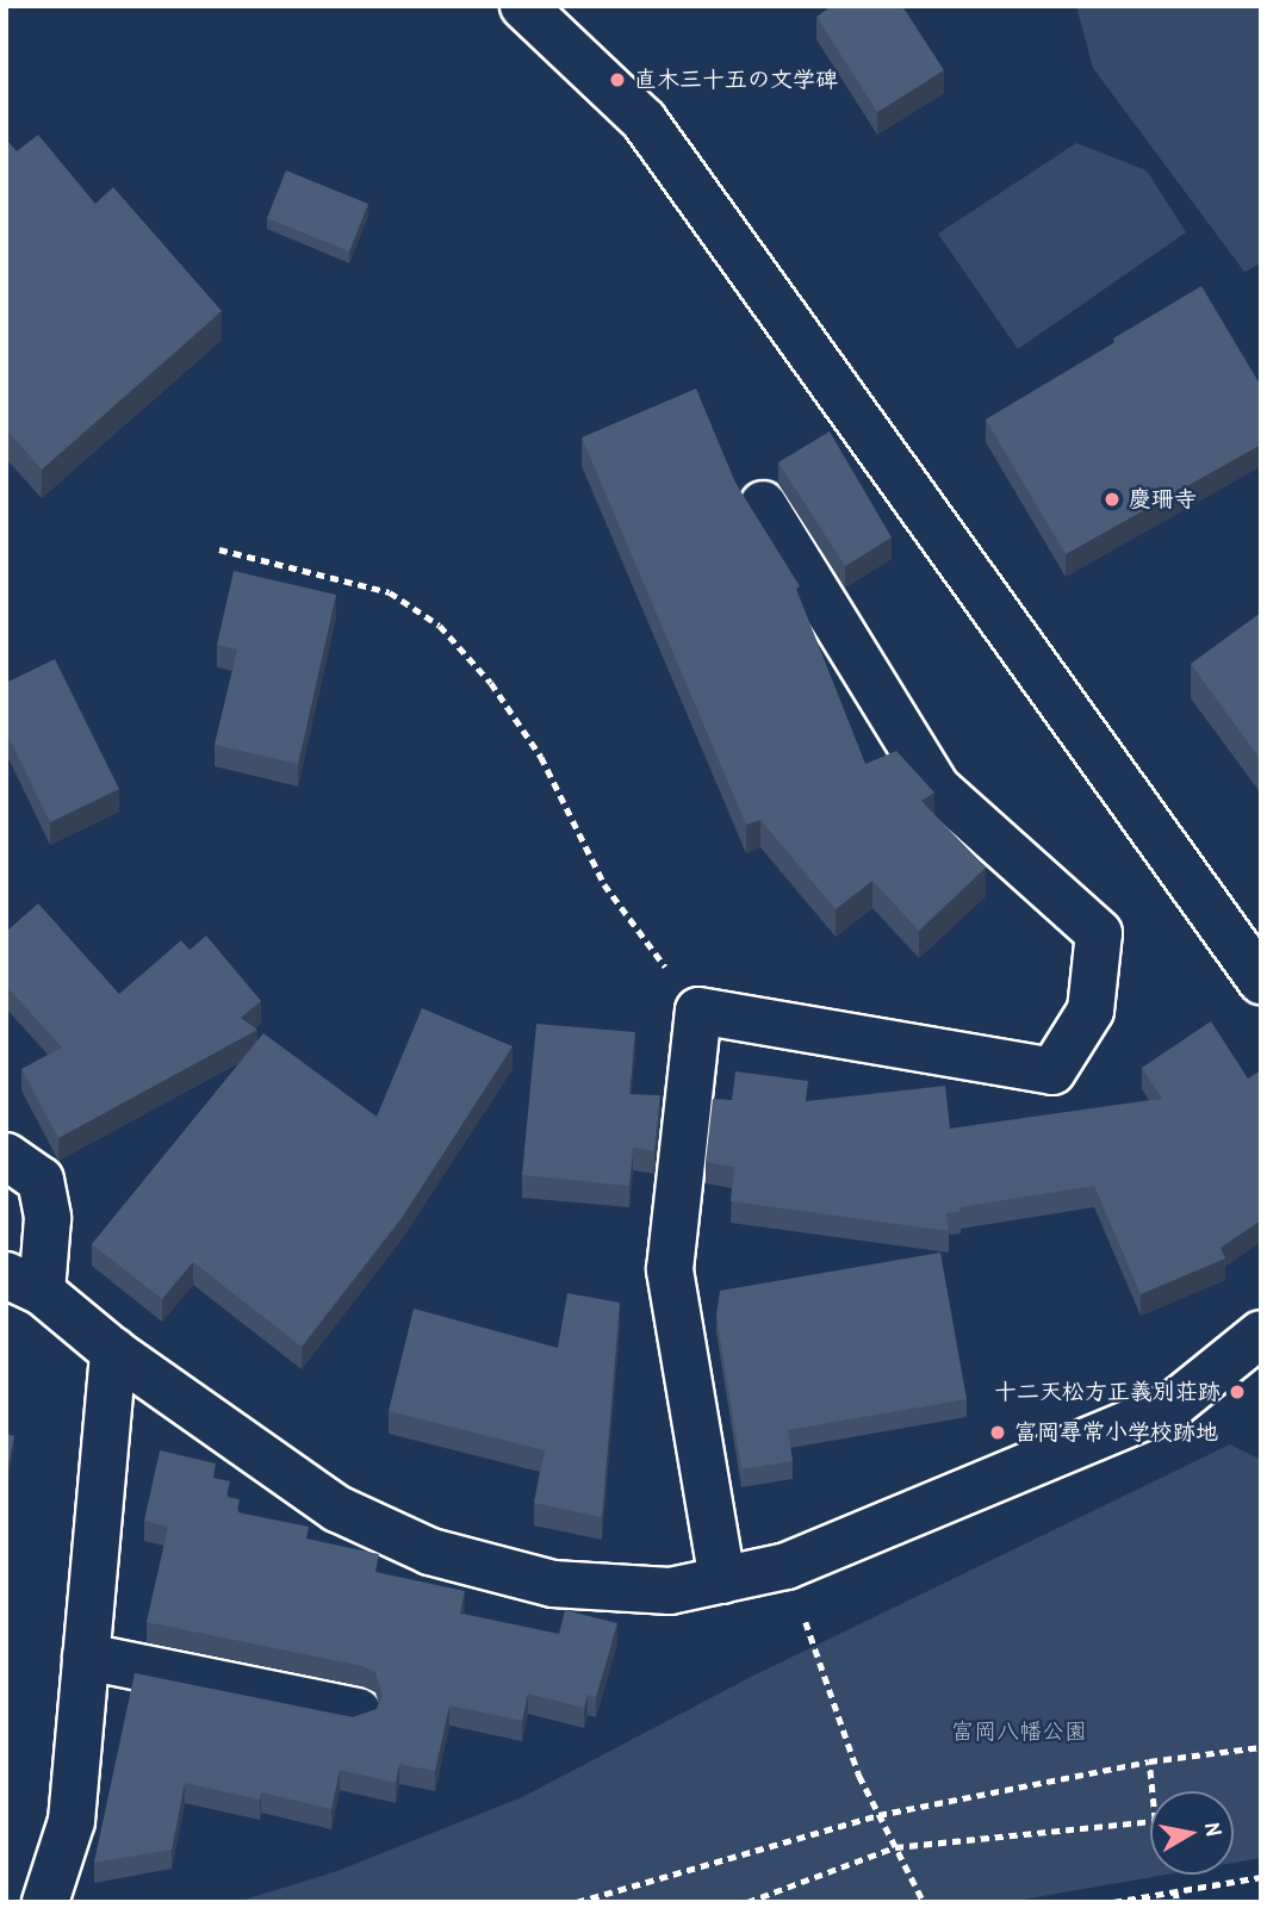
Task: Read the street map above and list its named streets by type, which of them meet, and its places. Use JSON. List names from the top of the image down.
{
  "parks": ["富岡八幡公園"],
  "places": [
    "直木三十五の文学碑",
    "慶珊寺",
    "十二天松方正義別荘跡",
    "富岡尋常小学校跡地"
  ],
  "north": "right"
}
